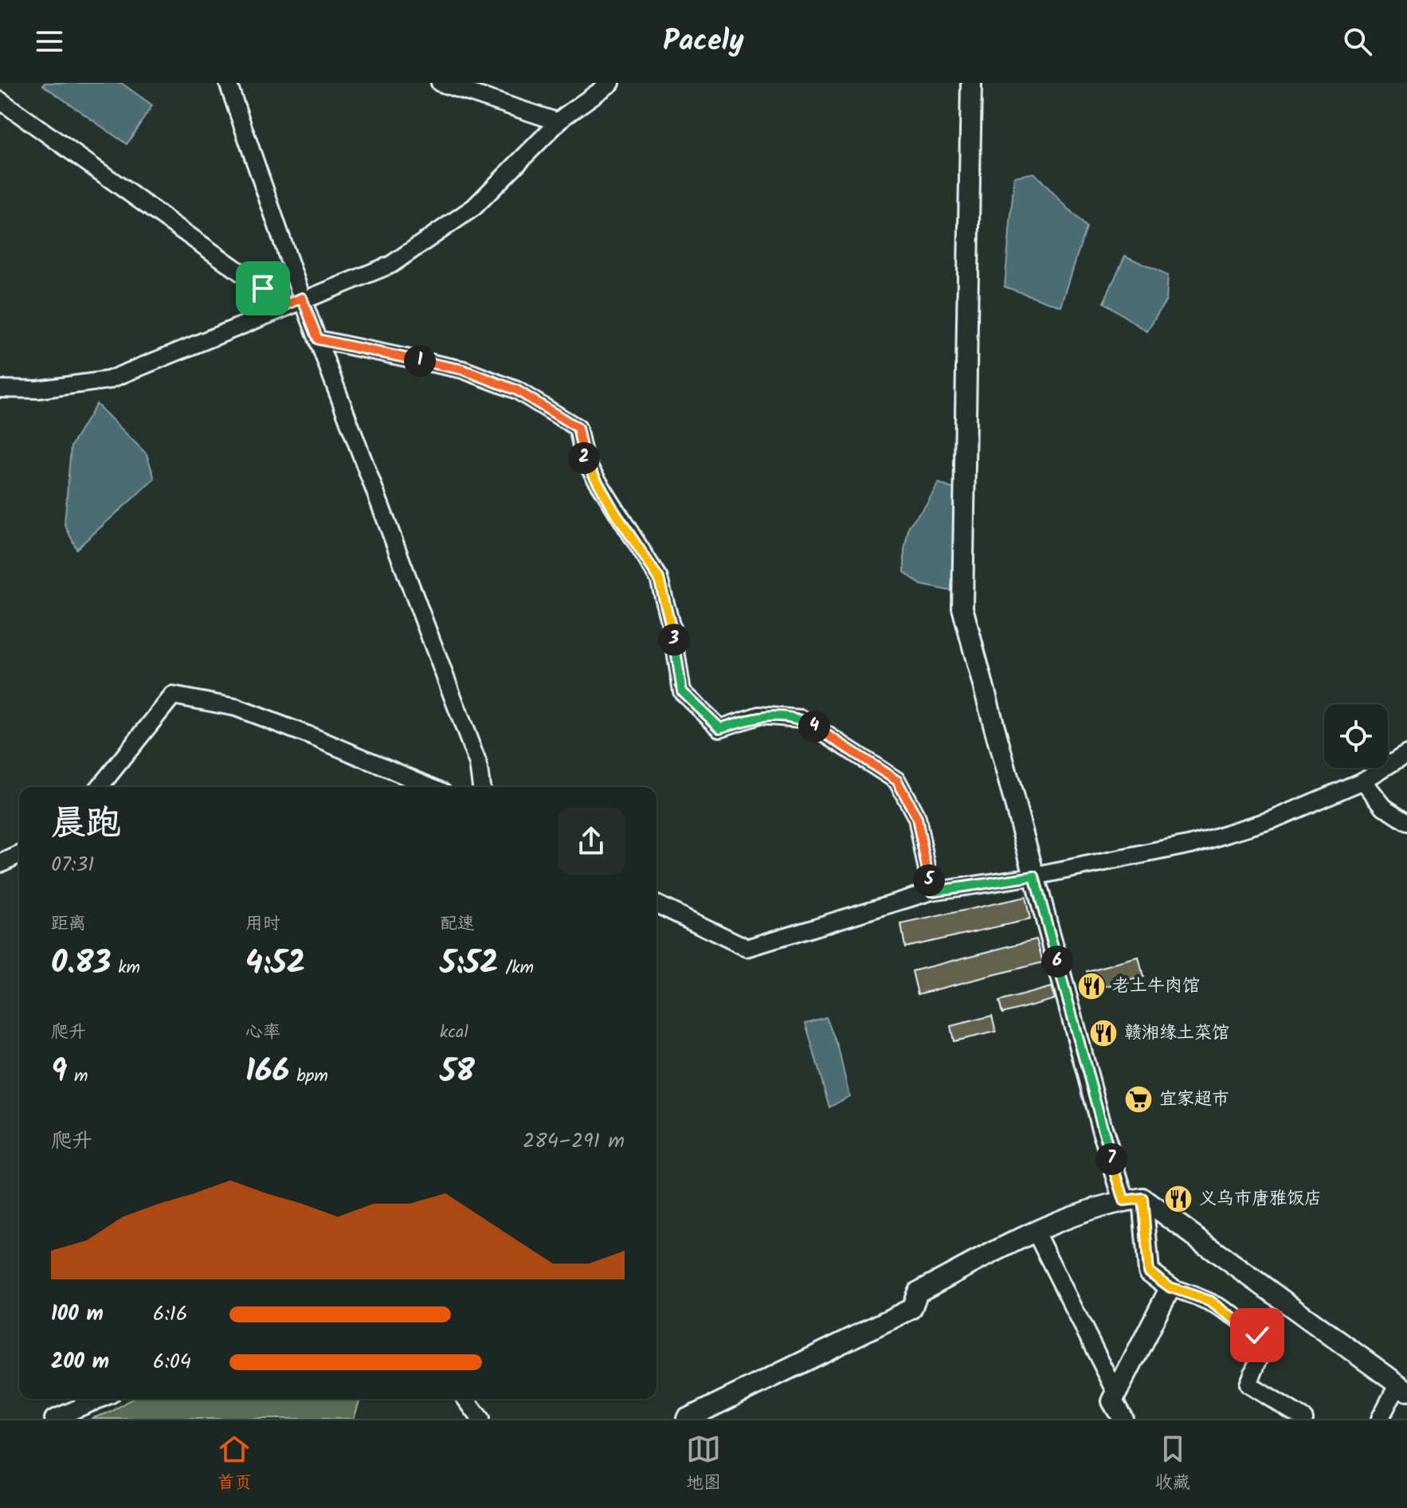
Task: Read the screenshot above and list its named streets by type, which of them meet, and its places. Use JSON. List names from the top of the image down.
{
  "places": {
    "restaurant": ["老土牛肉馆", "赣湘缘土菜馆", "义乌市唐雅饭店"],
    "supermarket": ["宜家超市"]
  },
  "page": {
    "header": "Pacely",
    "pins": [
      "1",
      "2",
      "3",
      "4",
      "5",
      "6",
      "7"
    ],
    "heading": ["晨跑", "07:31"],
    "stats": [
      ["距离", "0.83 km"],
      ["用时", "4:52"],
      ["配速", "5:52 /km"],
      ["爬升", "9 m"],
      ["心率", "166 bpm"],
      ["kcal", "58"]
    ],
    "chart": ["爬升", "284–291 m"],
    "list": [
      {
        "name": "100 m",
        "note": "6:16"
      },
      {
        "name": "200 m",
        "note": "6:04"
      }
    ],
    "tabs": ["首页", "地图", "收藏"]
  }
}
